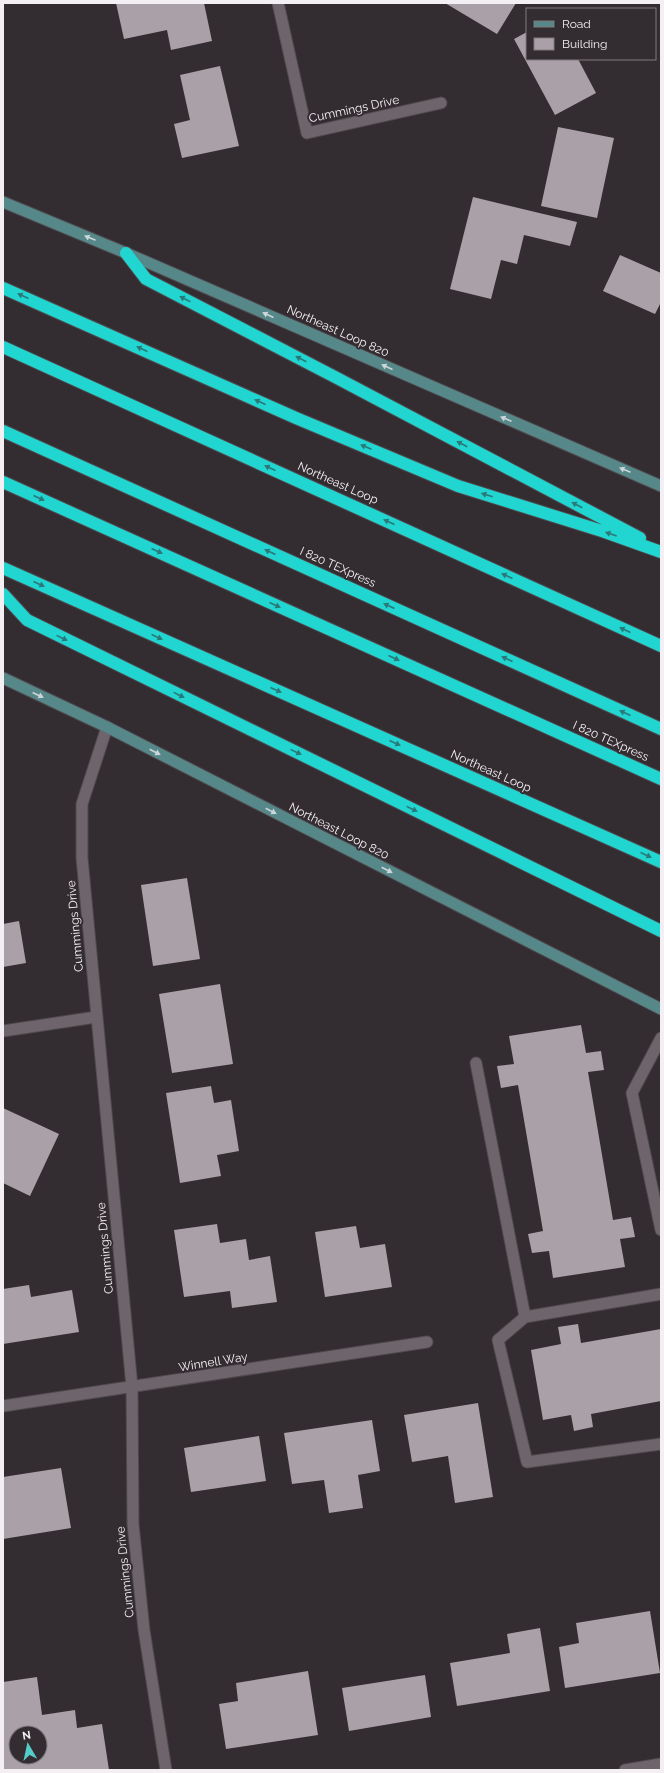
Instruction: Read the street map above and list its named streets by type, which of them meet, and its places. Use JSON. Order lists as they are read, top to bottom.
{
  "streets": {
    "highway": ["Northeast Loop", "I 820 TEXpress"],
    "main road": ["Northeast Loop 820"],
    "street": ["Cummings Drive", "Winnell Way"]
  },
  "crossings": [
    ["Cummings Drive", "Northeast Loop 820"],
    ["Cummings Drive", "Winnell Way"]
  ],
  "legend": ["Road", "Building"],
  "north": "top"
}
